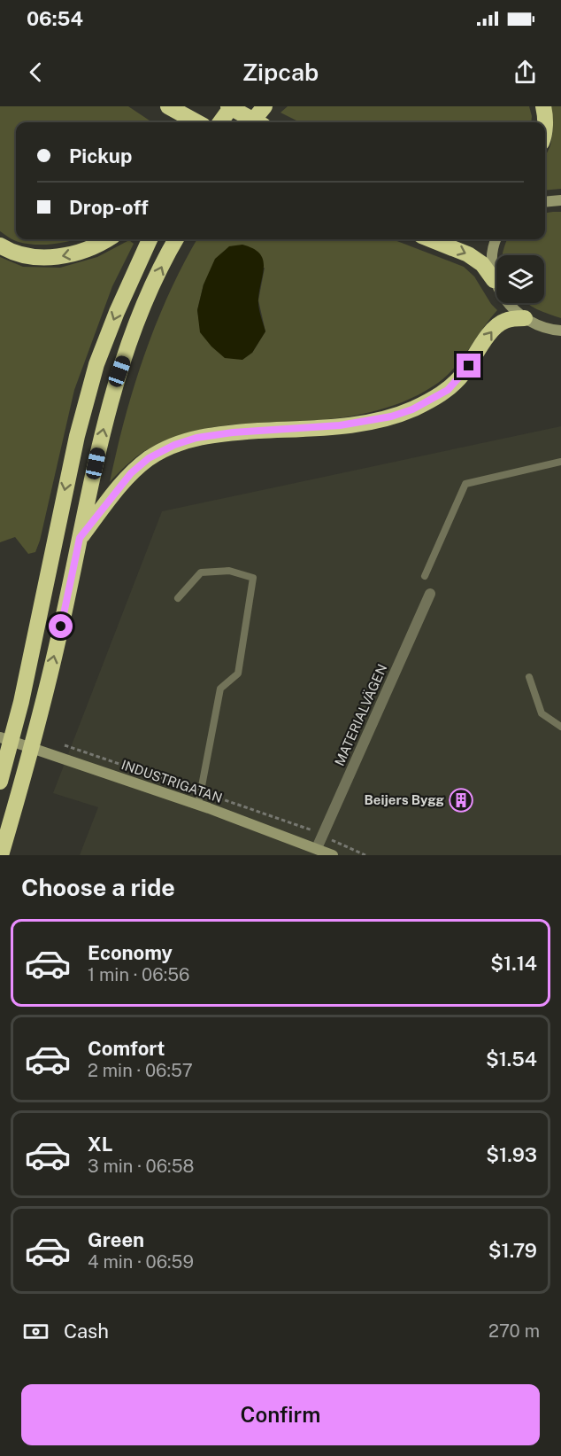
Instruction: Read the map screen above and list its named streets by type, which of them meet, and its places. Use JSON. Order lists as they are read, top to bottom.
{
  "streets": {
    "street": ["MATERIALVÄGEN", "INDUSTRIGATAN"]
  },
  "crossings": [
    ["MATERIALVÄGEN", "INDUSTRIGATAN"]
  ],
  "places": {
    "building": ["Beijers Bygg"]
  },
  "page": {
    "status": "06:54",
    "header": "Zipcab",
    "banner": ["Pickup", "Drop-off"],
    "heading": "Choose a ride",
    "list": [
      {
        "name": "Economy",
        "note": "1 min · 06:56",
        "value": "$1.14"
      },
      {
        "name": "Comfort",
        "note": "2 min · 06:57",
        "value": "$1.54"
      },
      {
        "name": "XL",
        "note": "3 min · 06:58",
        "value": "$1.93"
      },
      {
        "name": "Green",
        "note": "4 min · 06:59",
        "value": "$1.79"
      }
    ],
    "pay": ["Cash", "270 m"],
    "buttons": "Confirm"
  }
}
